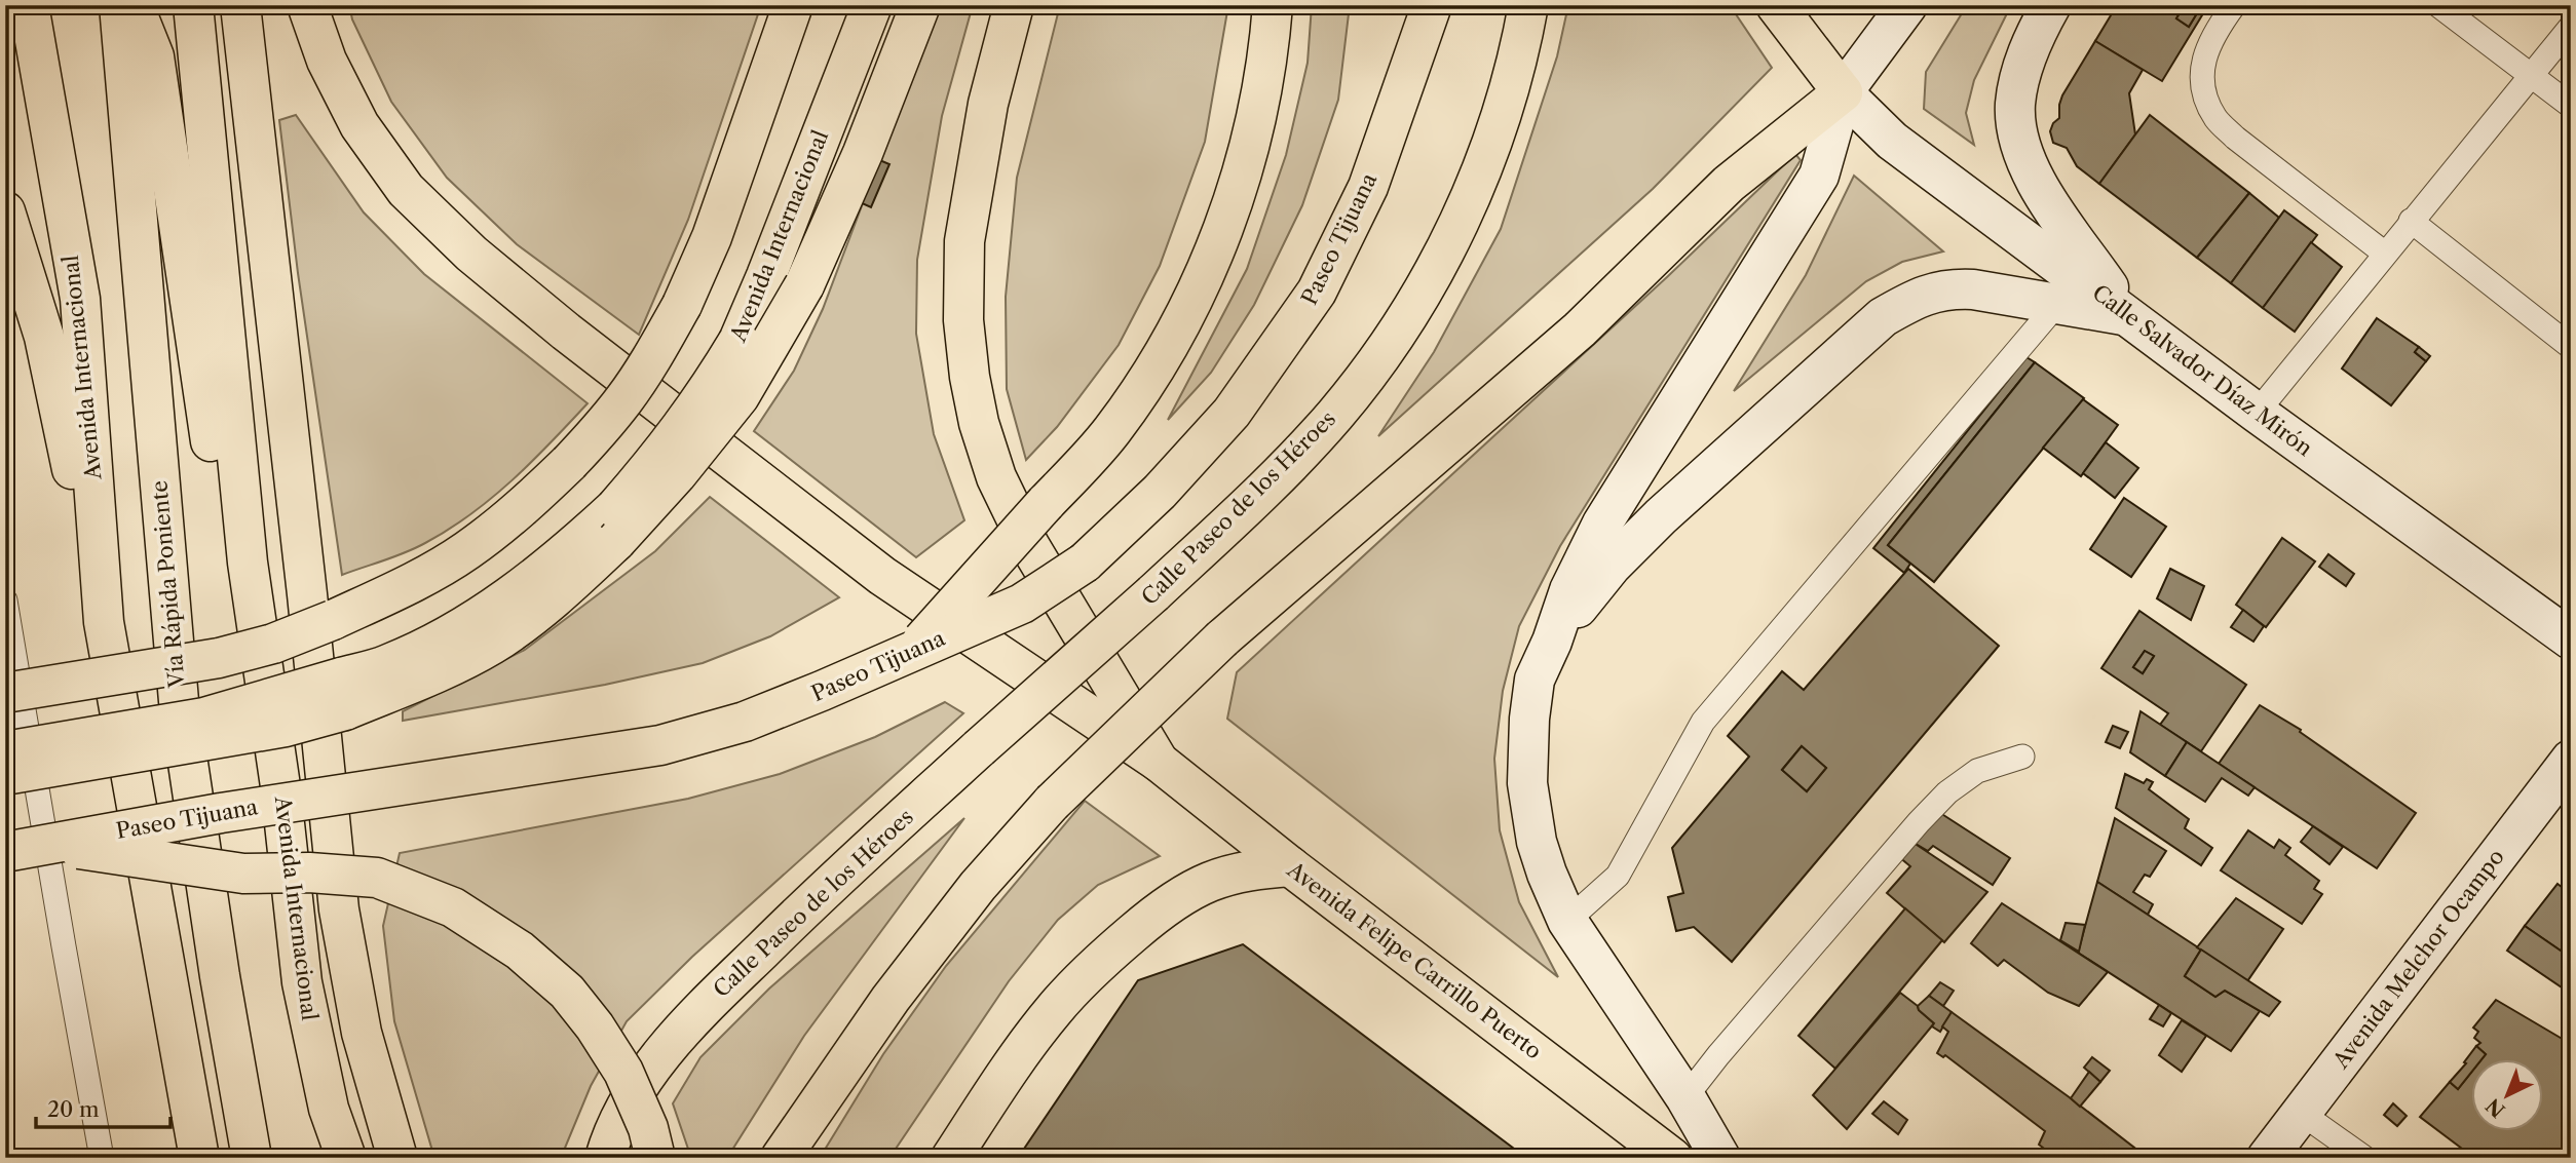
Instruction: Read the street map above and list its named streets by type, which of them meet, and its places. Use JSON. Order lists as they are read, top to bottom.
{
  "streets": {
    "main road": [
      "Avenida Internacional",
      "Paseo Tijuana",
      "Calle Salvador Díaz Mirón",
      "Calle Paseo de los Héroes",
      "Vía Rápida Poniente",
      "Avenida Melchor Ocampo",
      "Avenida Felipe Carrillo Puerto"
    ]
  },
  "scale_bar": "20 m",
  "north": "bottom left"
}
